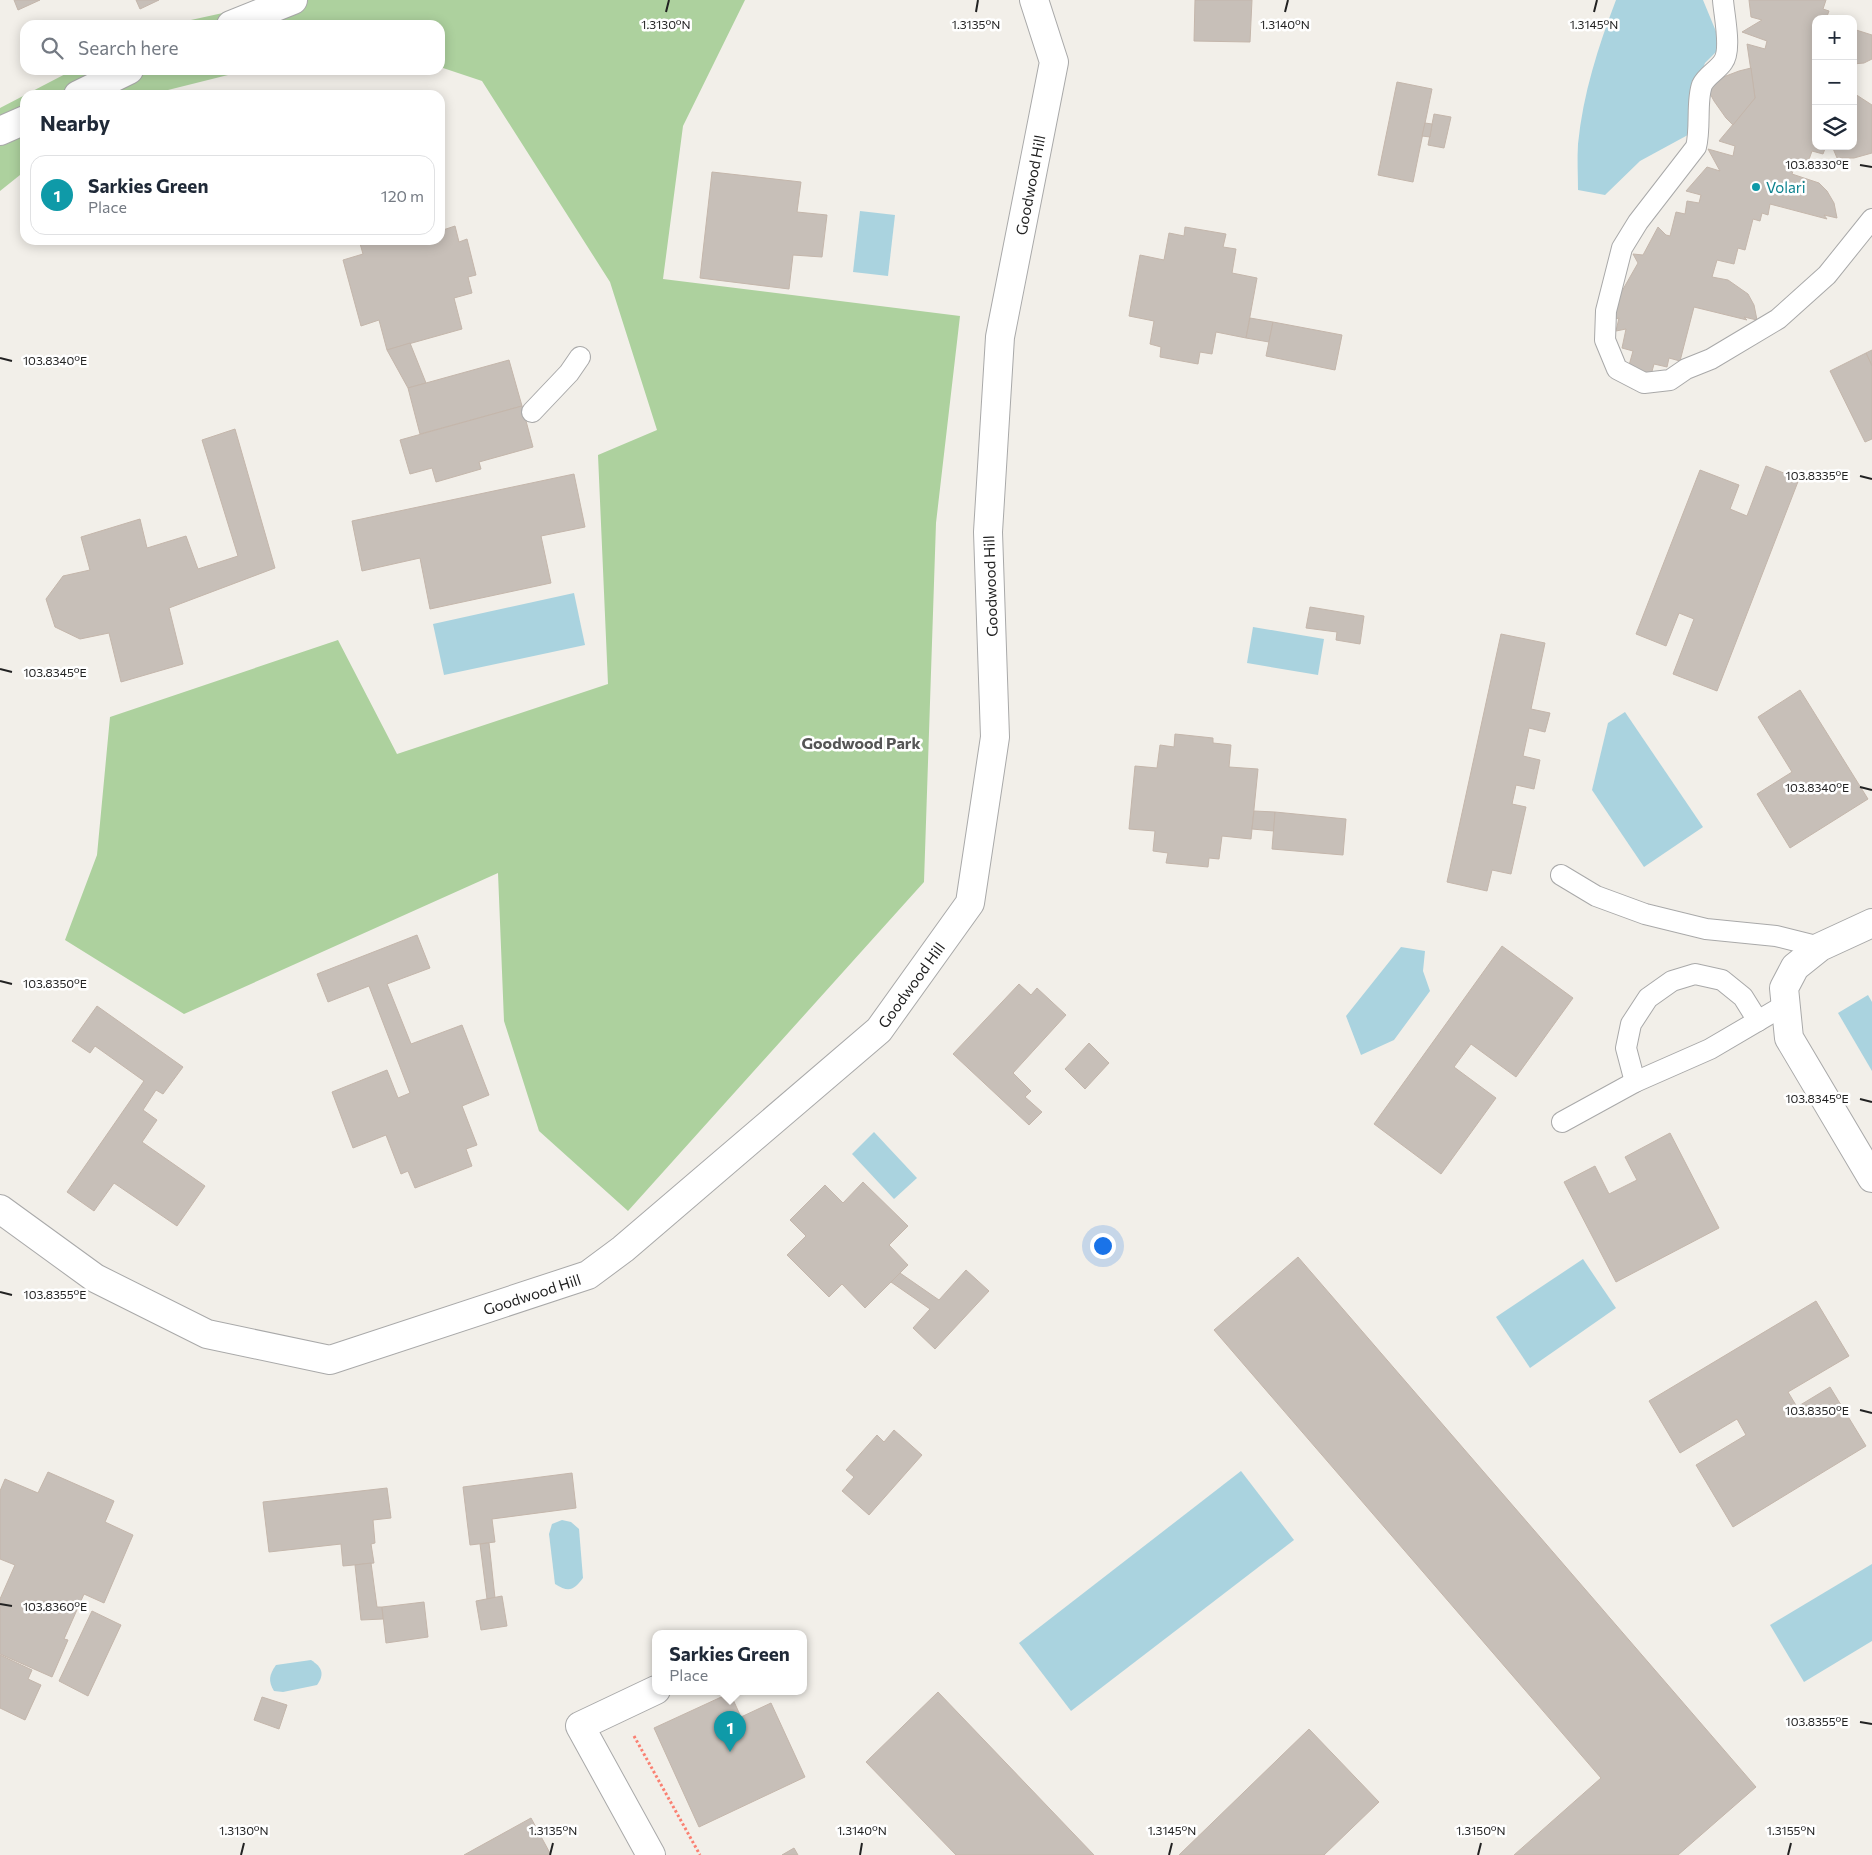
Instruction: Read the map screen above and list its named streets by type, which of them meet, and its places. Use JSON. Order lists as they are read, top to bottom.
{
  "streets": {
    "street": ["Goodwood Hill"]
  },
  "districts": ["Goodwood Park"],
  "places": ["Volari"],
  "page": {
    "map_buttons": ["+", "−"],
    "search": "Search here",
    "heading": "Nearby",
    "list": [
      {
        "mark": "1",
        "name": "Sarkies Green",
        "note": "Place",
        "value": "120 m"
      }
    ],
    "popup": ["Sarkies Green", "Place"],
    "pins": "1"
  },
  "coordinates": [
    "1.3130°N",
    "1.3135°N",
    "1.3140°N",
    "1.3145°N",
    "103.8330°E",
    "103.8340°E",
    "103.8335°E",
    "103.8345°E",
    "103.8350°E",
    "103.8355°E",
    "103.8360°E",
    "1.3150°N",
    "1.3155°N"
  ]
}
